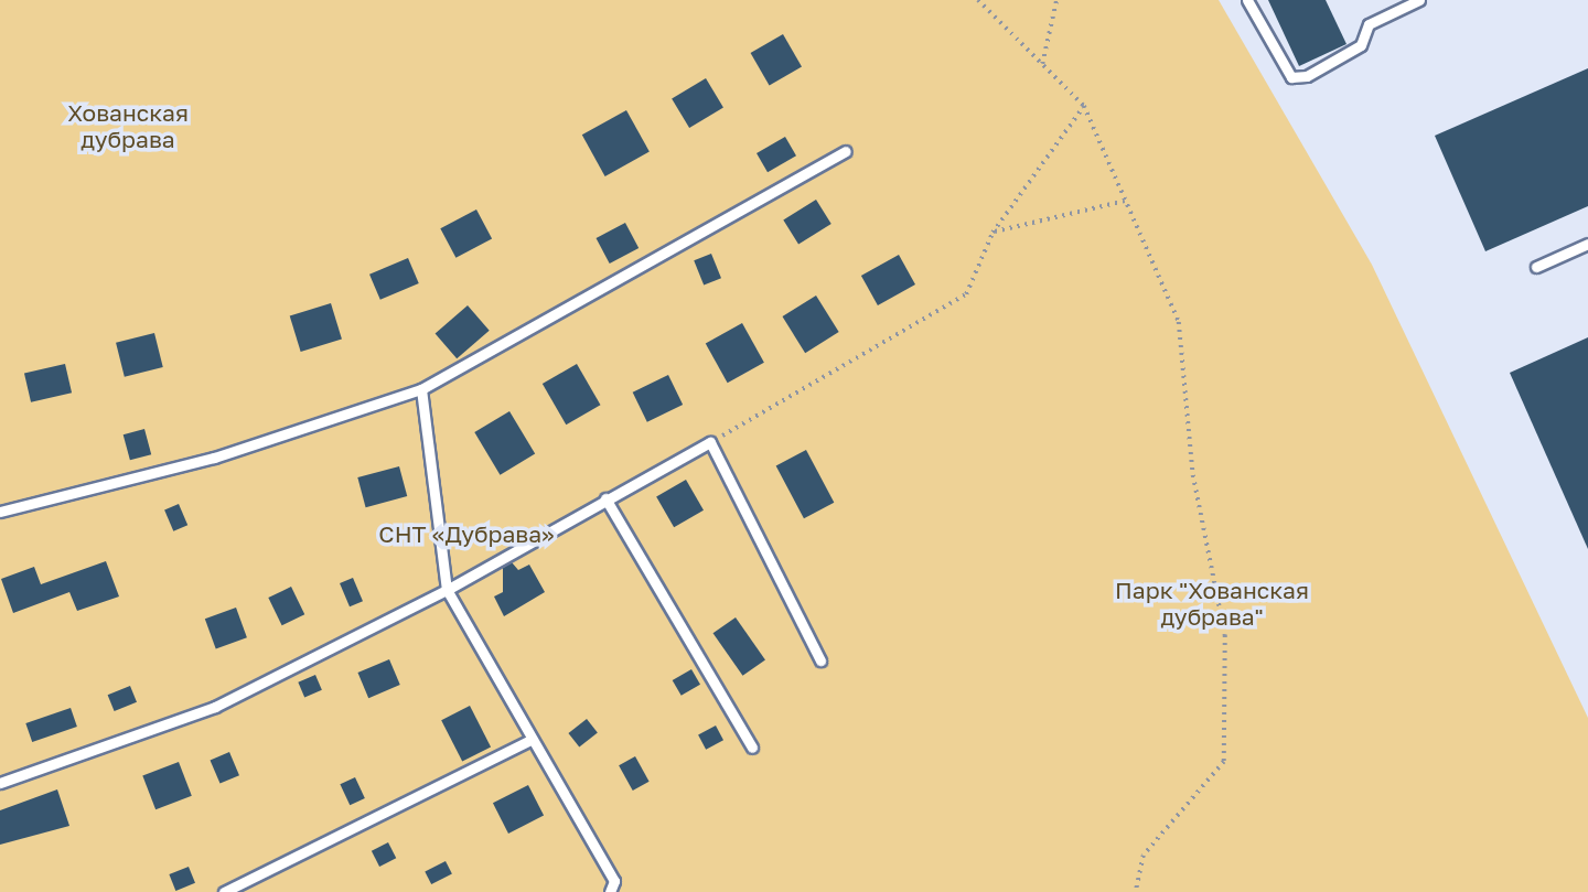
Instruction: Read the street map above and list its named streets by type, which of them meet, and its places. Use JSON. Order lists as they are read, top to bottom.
{
  "parks": ["Хованская дубрава", "СНТ «Дубрава»", "Парк \"Хованская дубрава\""]
}
